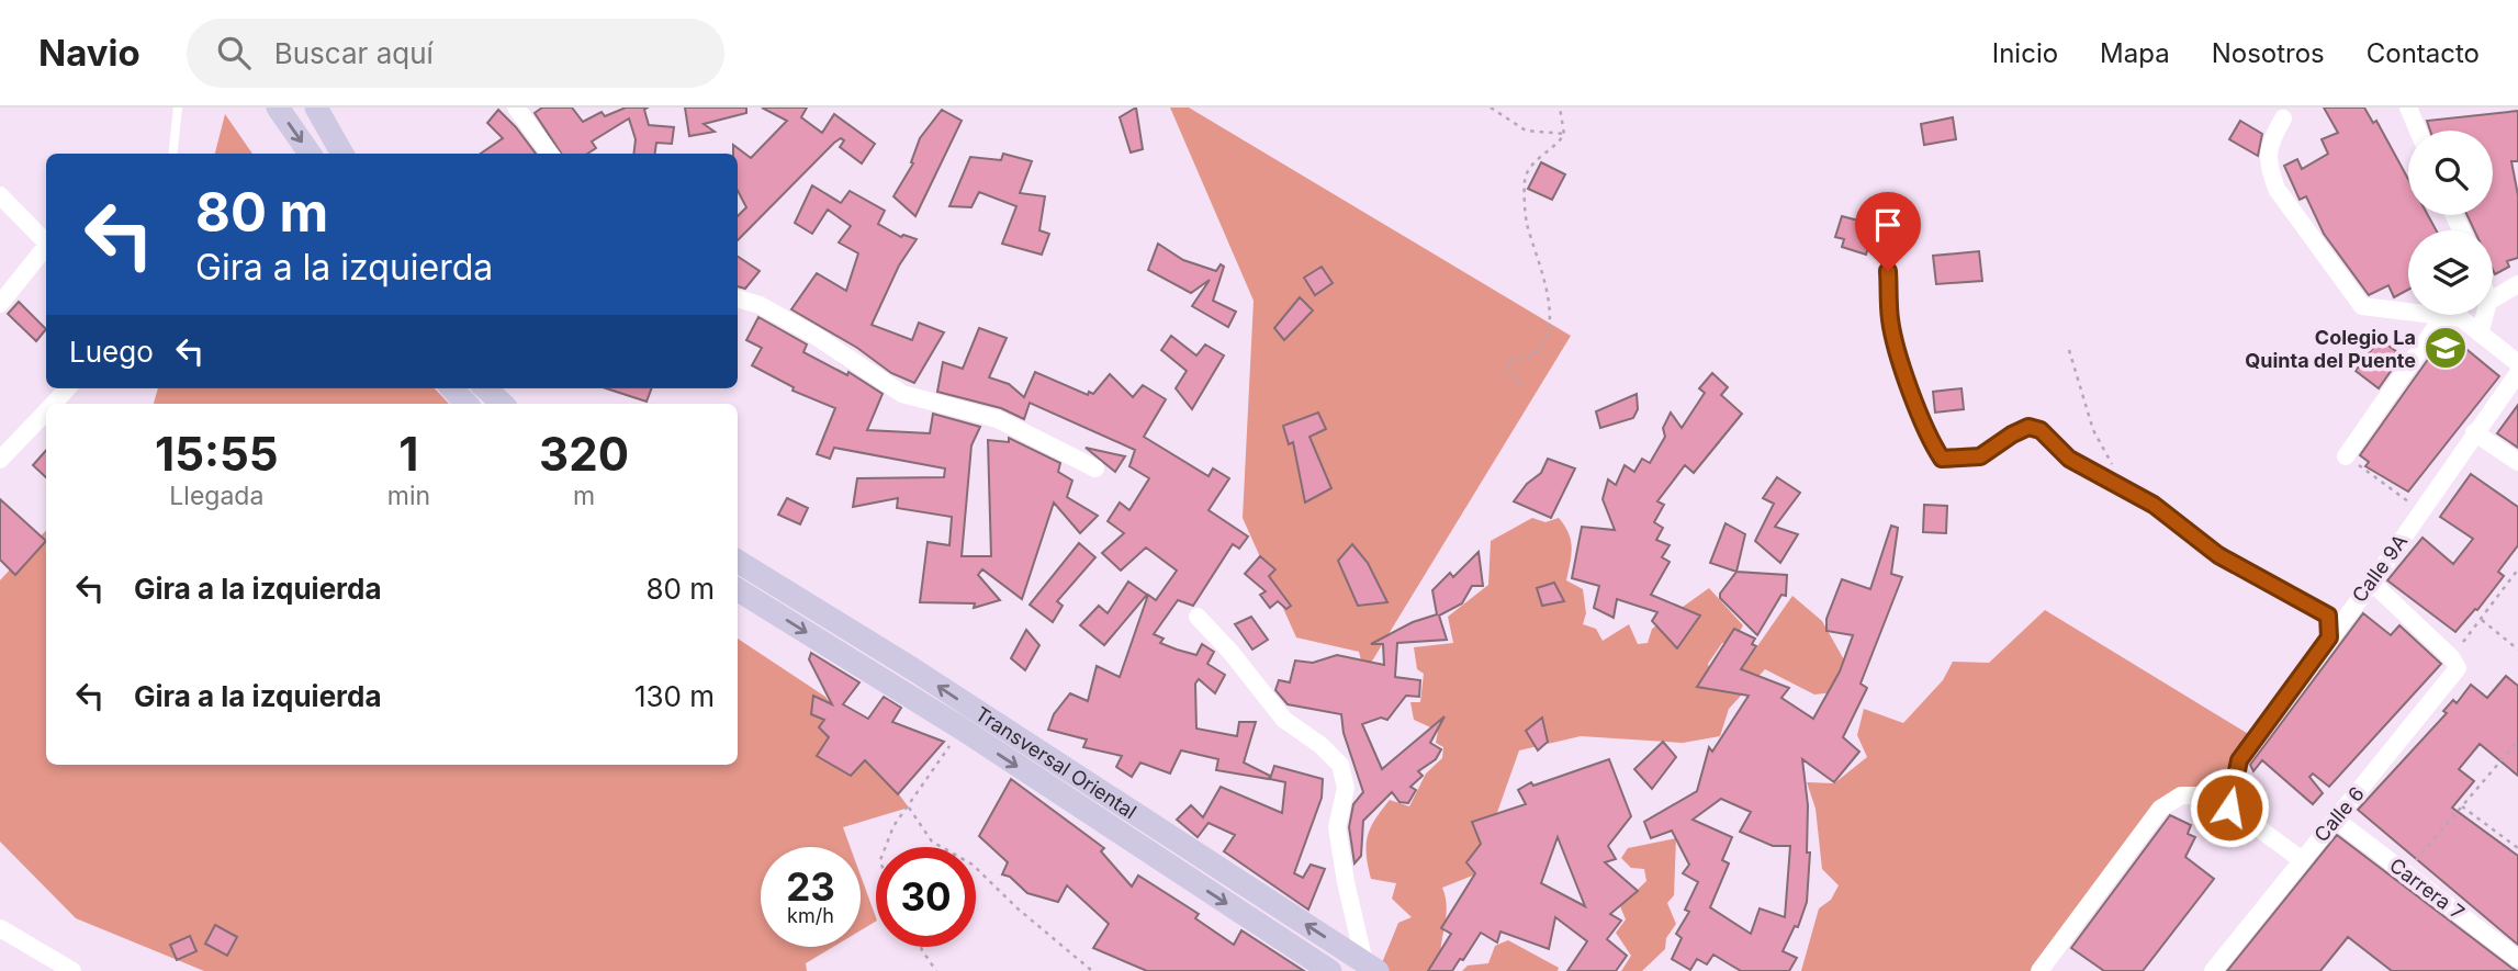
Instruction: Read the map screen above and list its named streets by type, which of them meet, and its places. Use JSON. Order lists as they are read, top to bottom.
{
  "streets": {
    "main road": ["Transversal Oriental"],
    "street": ["Calle 9A", "Calle 6", "Carrera 7"]
  },
  "crossings": [
    ["Calle 6", "Carrera 7"]
  ],
  "places": {
    "school or university": ["Colegio La Quinta del Puente"]
  },
  "page": {
    "header": "Navio",
    "search": "Buscar aquí",
    "nav": [
      "Inicio",
      "Mapa",
      "Nosotros",
      "Contacto"
    ],
    "turn": ["80 m", "Gira a la izquierda"],
    "then": "Luego",
    "eta": [
      "15:55",
      "Llegada",
      "1",
      "min",
      "320",
      "m"
    ],
    "list": [
      {
        "name": "Gira a la izquierda",
        "value": "80 m"
      },
      {
        "name": "Gira a la izquierda",
        "value": "130 m"
      }
    ],
    "speed": "23 km/h",
    "limit": "30"
  }
}
